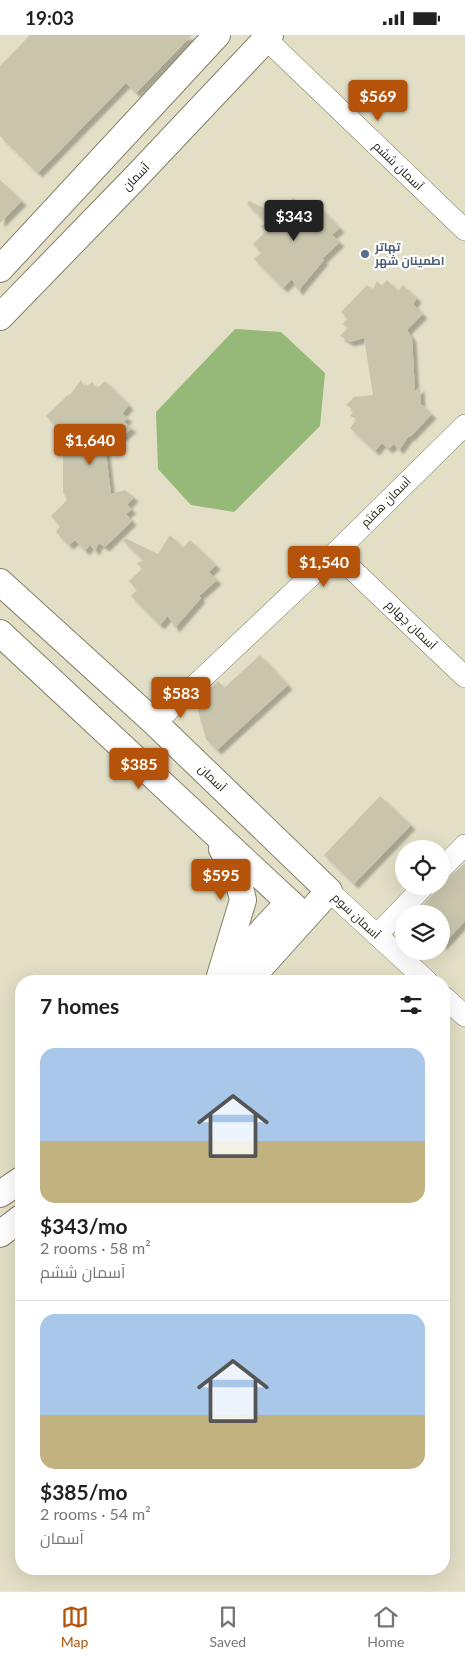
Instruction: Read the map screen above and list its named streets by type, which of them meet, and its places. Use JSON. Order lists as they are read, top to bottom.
{
  "streets": {
    "street": [
      "آسمان ششم",
      "آسمان",
      "آسمان هفتم",
      "آسمان چهارم",
      "آسمان سوم"
    ]
  },
  "crossings": [
    ["آسمان ششم", "آسمان"],
    ["آسمان", "آسمان هفتم"],
    ["آسمان", "آسمان سوم"],
    ["آسمان هفتم", "آسمان چهارم"]
  ],
  "places": ["تهاتر اطمینان شهر"],
  "page": {
    "status": "19:03",
    "price": [
      "$569",
      "$343",
      "$1,640",
      "$1,540",
      "$583",
      "$385",
      "$595"
    ],
    "heading": "7 homes",
    "list": [
      {
        "name": "$343/mo",
        "note": "2 rooms · 58 m² · آسمان ششم"
      },
      {
        "name": "$385/mo",
        "note": "2 rooms · 54 m² · آسمان"
      }
    ],
    "tabs": ["Map", "Saved", "Home"]
  }
}
